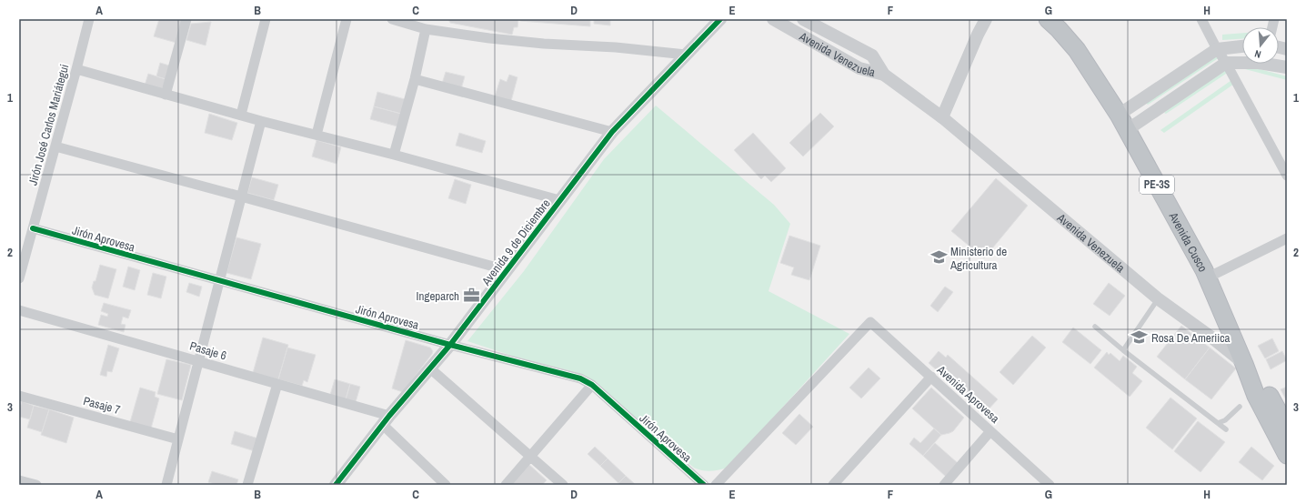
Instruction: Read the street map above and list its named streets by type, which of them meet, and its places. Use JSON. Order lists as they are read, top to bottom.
{
  "streets": {
    "highway": ["PE-3S", "Avenida Cusco"],
    "street": [
      "Avenida Venezuela",
      "Jirón José Carlos Mariátegui",
      "Jirón Aprovesa",
      "Avenida 9 de Diciembre",
      "Pasaje 6",
      "Avenida Aprovesa",
      "Pasaje 7"
    ]
  },
  "crossings": [
    ["Avenida Venezuela", "Avenida Cusco"],
    ["Jirón José Carlos Mariátegui", "Jirón Aprovesa"],
    ["Jirón Aprovesa", "Avenida 9 de Diciembre"],
    ["Avenida 9 de Diciembre", "Pasaje 6"]
  ],
  "places": {
    "school or university": ["Ministerio de Agricultura", "Rosa De Ameriica"],
    "office": ["Ingeparch"]
  },
  "north": "bottom",
  "grid": {
    "columns": [
      "A",
      "B",
      "C",
      "D",
      "E",
      "F",
      "G",
      "H"
    ],
    "rows": ["1", "2", "3"]
  }
}
